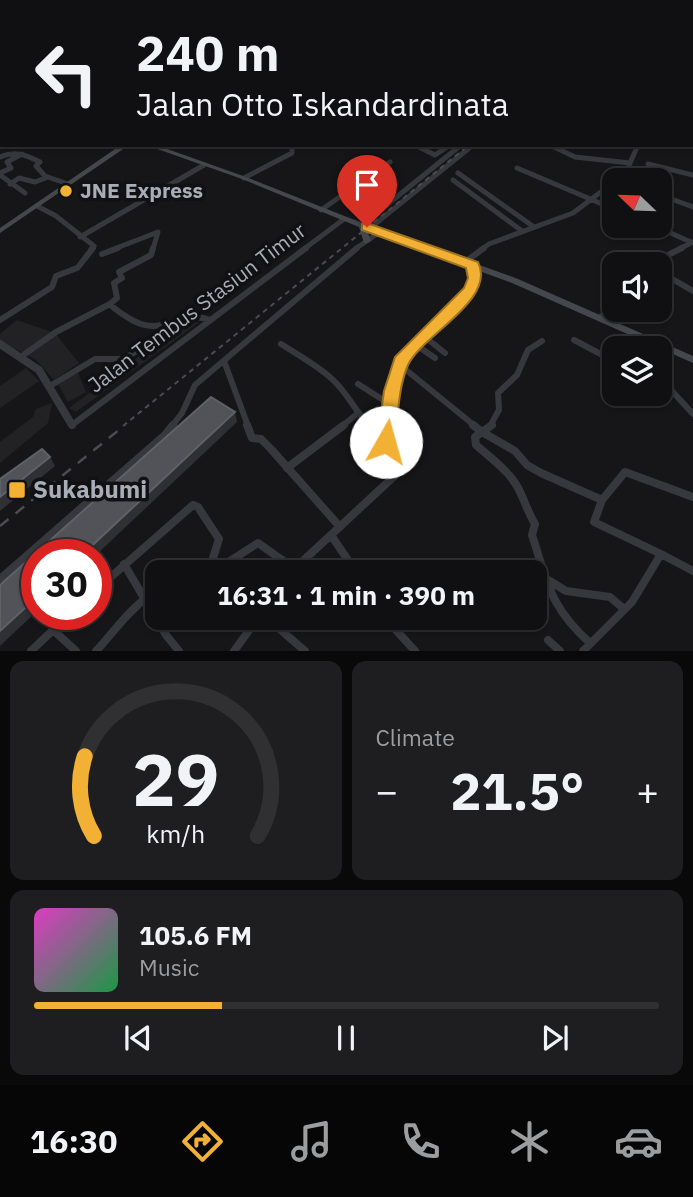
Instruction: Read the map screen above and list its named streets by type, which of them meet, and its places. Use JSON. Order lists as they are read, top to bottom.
{
  "streets": {
    "street": ["Jalan Tembus Stasiun Timur"]
  },
  "places": {
    "other": ["JNE Express"],
    "transit": ["Sukabumi"]
  },
  "north": "top left",
  "page": {
    "turn": ["240 m", "Jalan Otto Iskandardinata"],
    "limit": "30",
    "trip": "16:31 · 1 min · 390 m",
    "tile": "Climate",
    "heat": ["−", "21.5°", "+"],
    "song": ["105.6 FM", "Music"],
    "tabs": "16:30",
    "gauge": ["29", "km/h"]
  }
}
